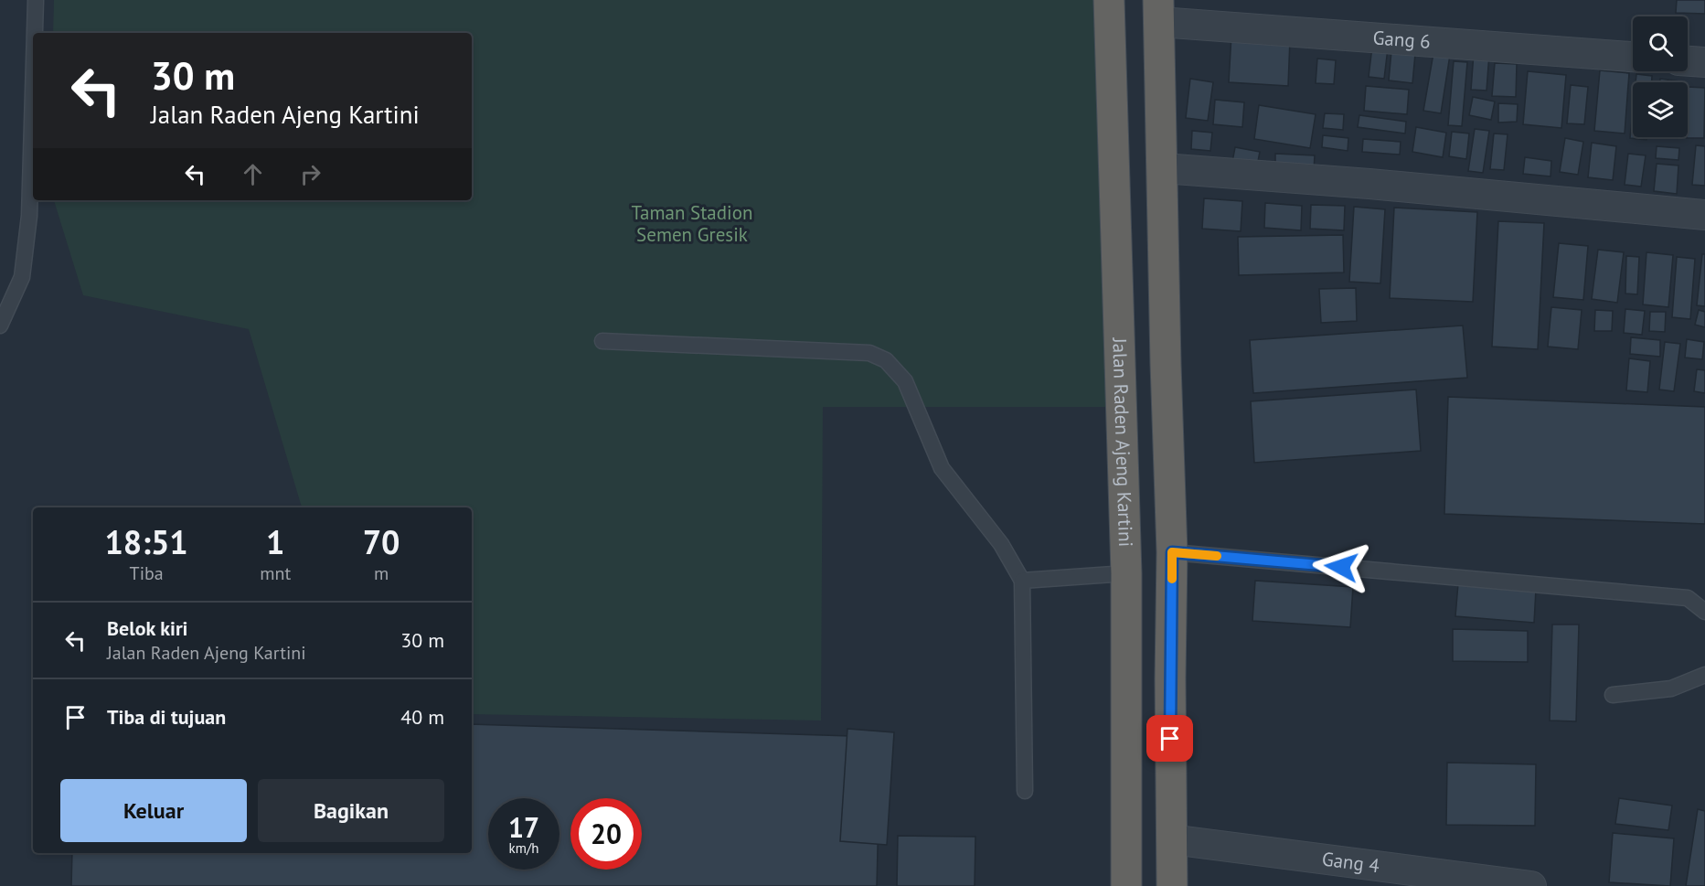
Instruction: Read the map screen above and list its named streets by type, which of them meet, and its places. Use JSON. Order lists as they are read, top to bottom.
{
  "streets": {
    "highway": ["Jalan Raden Ajeng Kartini"],
    "street": ["Gang 6", "Gang 4"]
  },
  "parks": ["Taman Stadion Semen Gresik"],
  "page": {
    "turn": ["30 m", "Jalan Raden Ajeng Kartini"],
    "eta": [
      "18:51",
      "Tiba",
      "1",
      "mnt",
      "70",
      "m"
    ],
    "list": [
      {
        "name": "Belok kiri",
        "note": "Jalan Raden Ajeng Kartini",
        "value": "30 m"
      },
      {
        "name": "Tiba di tujuan",
        "value": "40 m"
      }
    ],
    "buttons": ["Keluar", "Bagikan"],
    "speed": "17 km/h",
    "limit": "20"
  }
}
